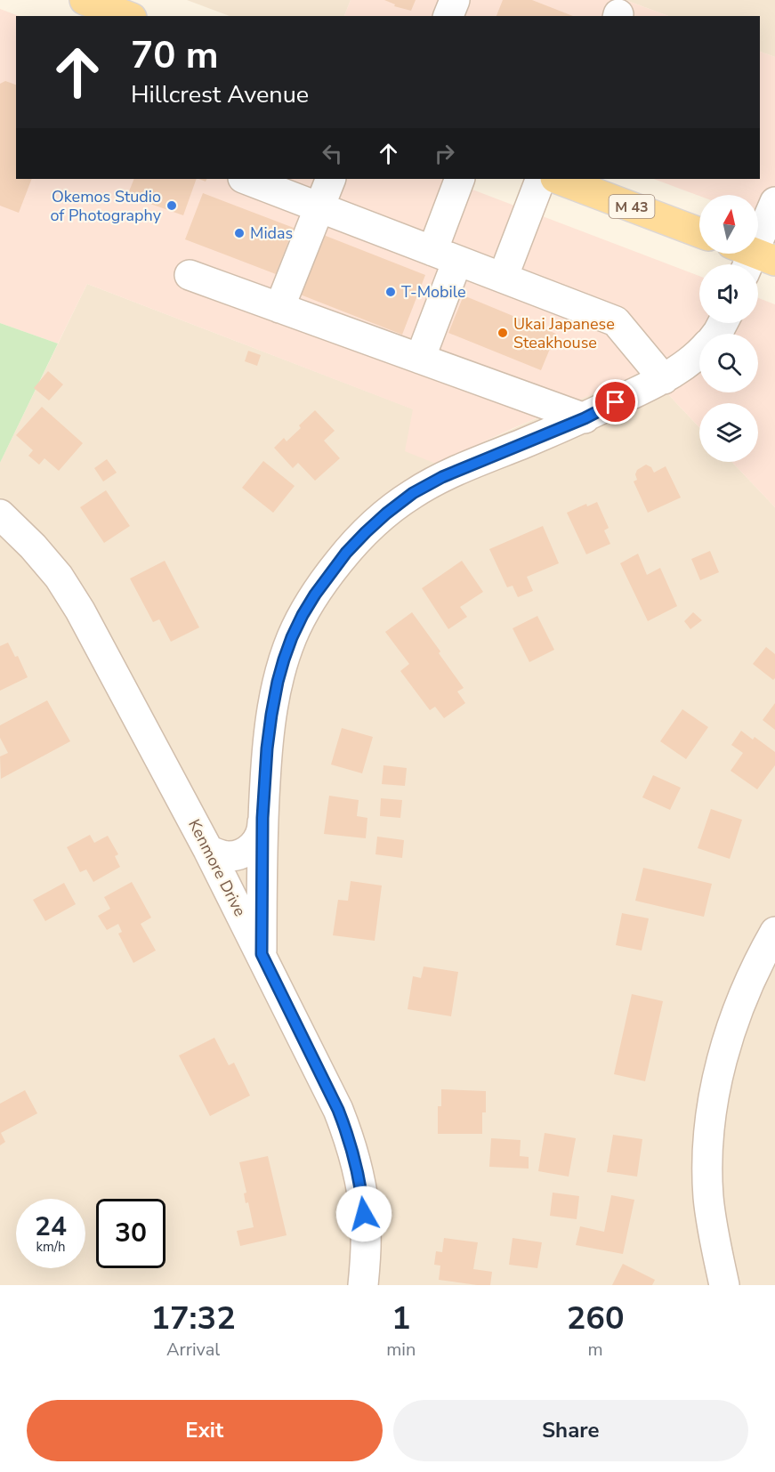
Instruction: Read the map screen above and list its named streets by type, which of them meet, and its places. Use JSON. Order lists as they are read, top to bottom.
{
  "streets": {
    "main road": ["M 43"],
    "street": ["Kenmore Drive"]
  },
  "places": [
    "Okemos Studio of Photography",
    "Midas",
    "T-Mobile",
    "Ukai Japanese Steakhouse"
  ],
  "north": "top",
  "page": {
    "turn": ["70 m", "Hillcrest Avenue"],
    "speed": "24 km/h",
    "limit": "30",
    "eta": [
      "17:32",
      "Arrival",
      "1",
      "min",
      "260",
      "m"
    ],
    "buttons": ["Exit", "Share"]
  }
}
